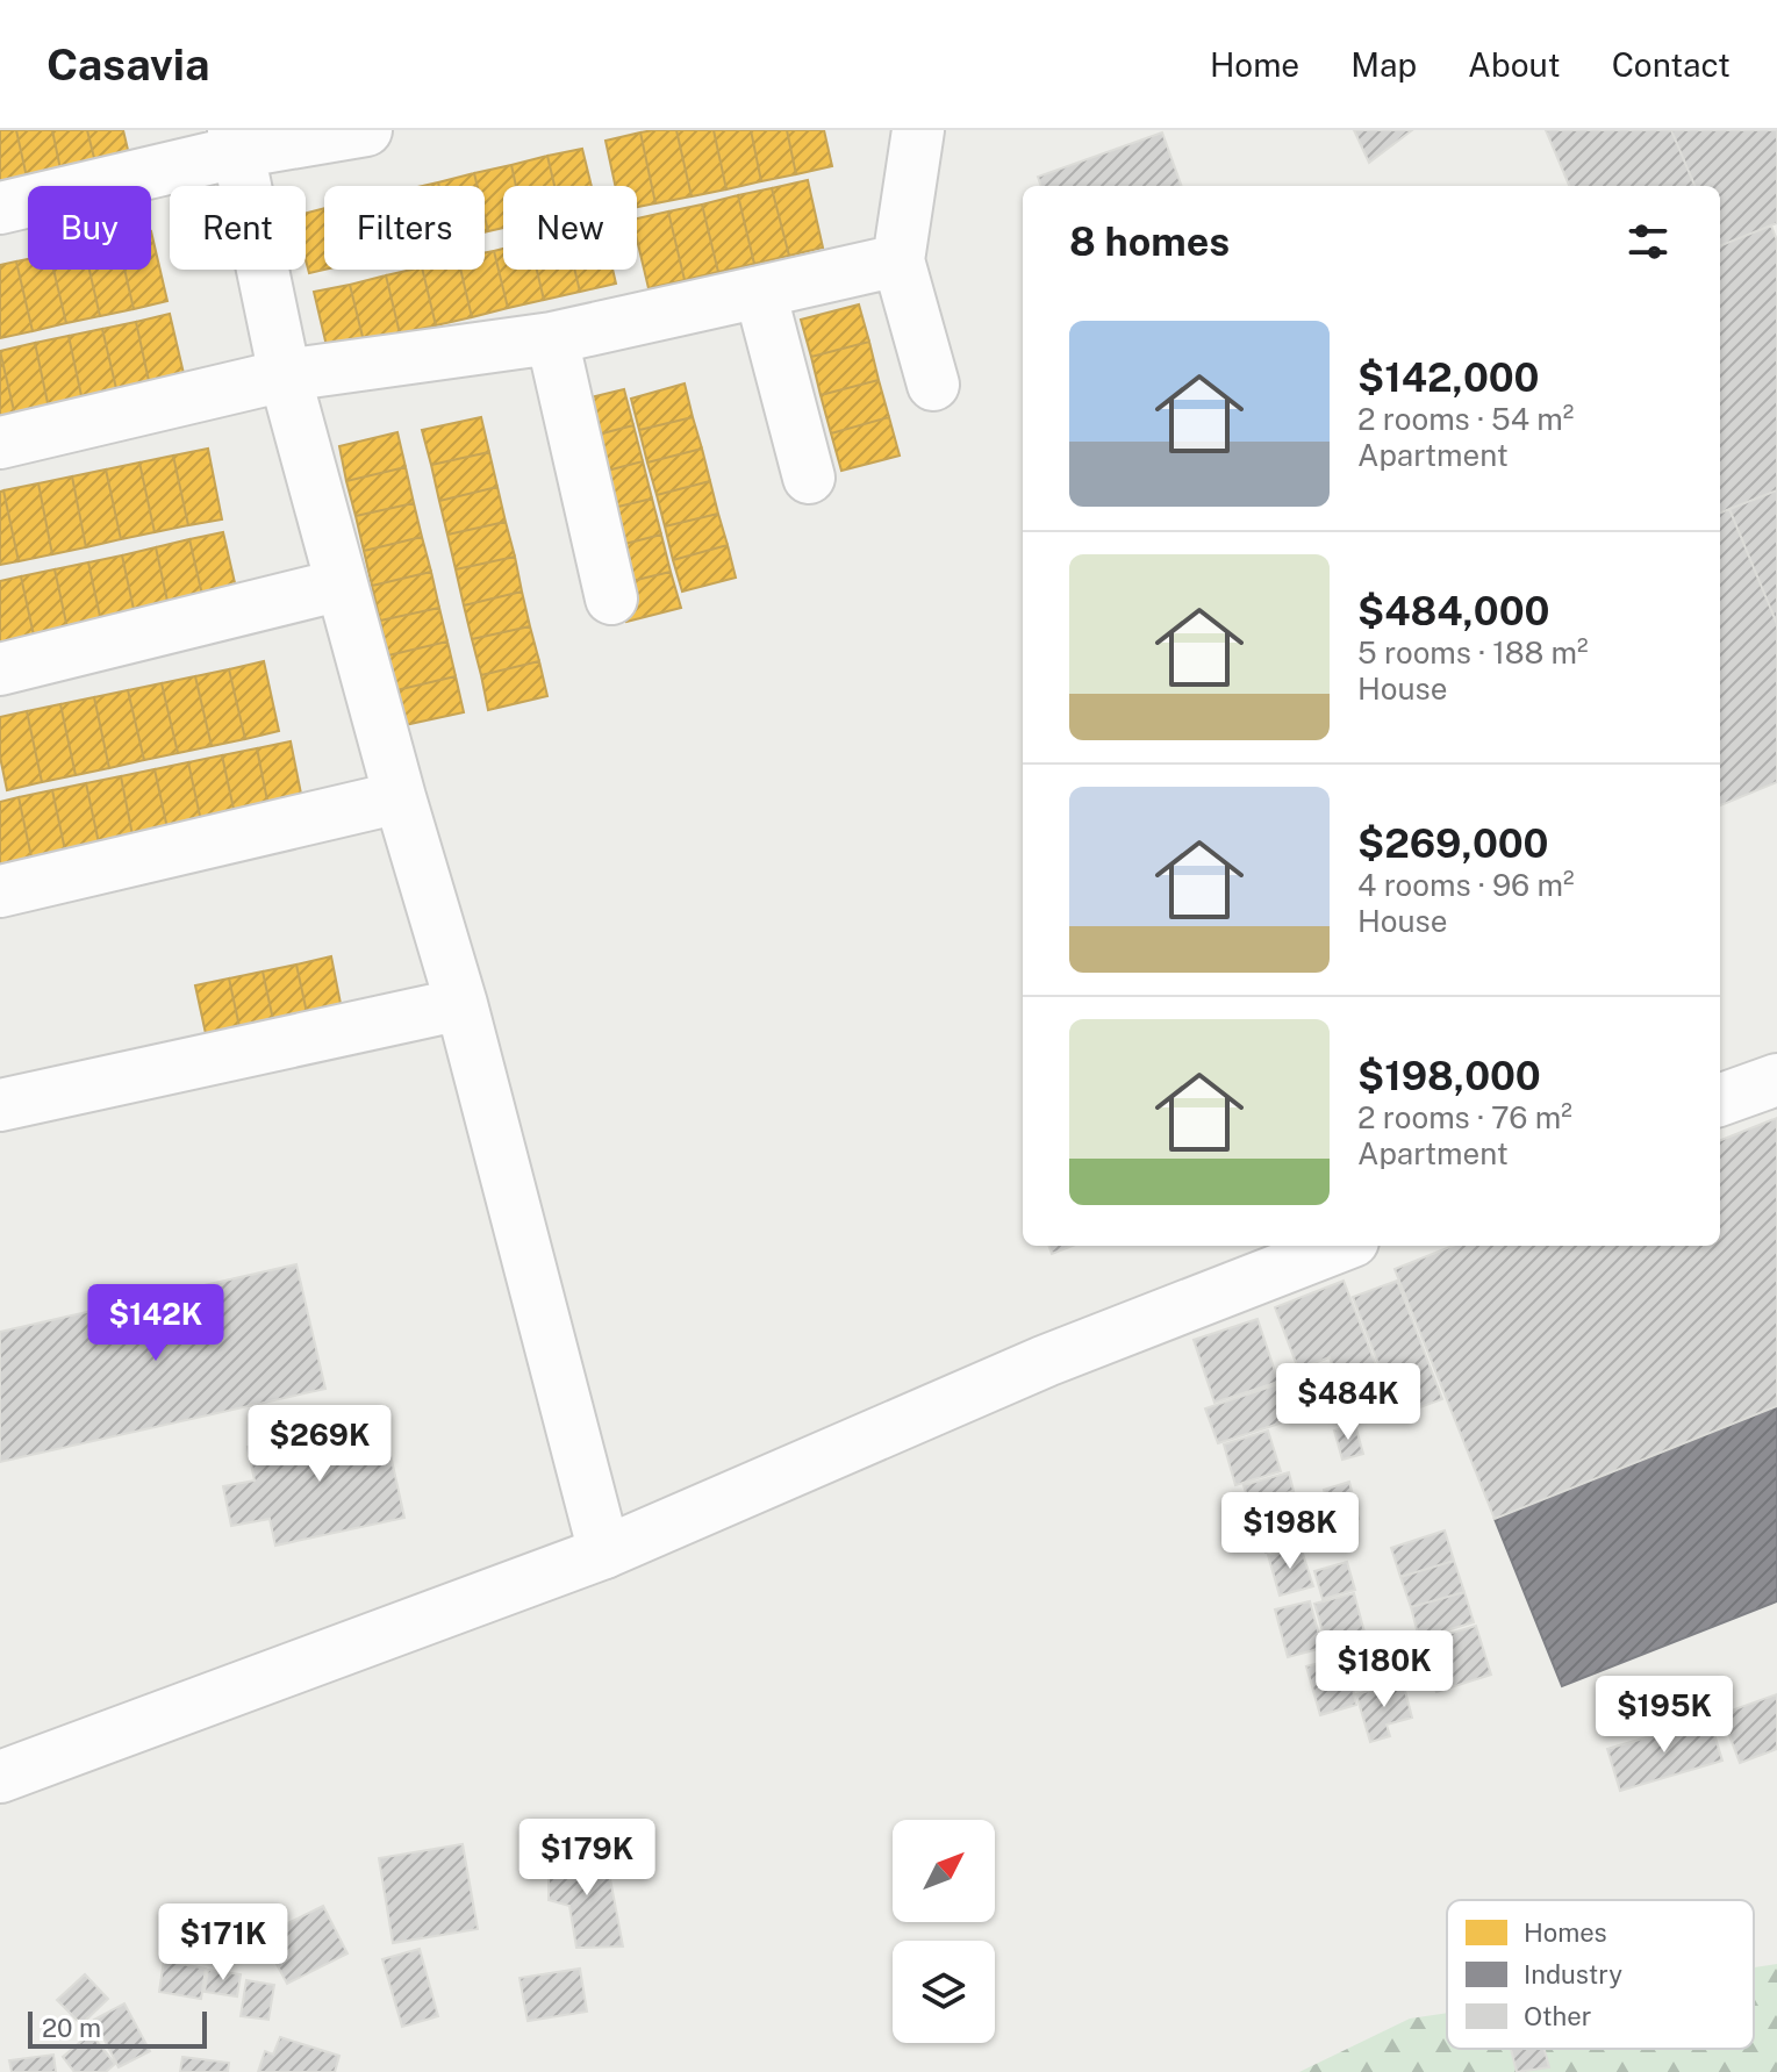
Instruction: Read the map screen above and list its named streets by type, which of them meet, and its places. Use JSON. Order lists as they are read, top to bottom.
{
  "legend": ["Homes", "Industry", "Other"],
  "scale_bar": "20 m",
  "north": "top right",
  "page": {
    "header": "Casavia",
    "nav": [
      "Home",
      "Map",
      "About",
      "Contact"
    ],
    "chip": [
      "Buy",
      "Rent",
      "Filters",
      "New"
    ],
    "heading": "8 homes",
    "list": [
      {
        "name": "$142,000",
        "note": "2 rooms · 54 m² · Apartment"
      },
      {
        "name": "$484,000",
        "note": "5 rooms · 188 m² · House"
      },
      {
        "name": "$269,000",
        "note": "4 rooms · 96 m² · House"
      },
      {
        "name": "$198,000",
        "note": "2 rooms · 76 m² · Apartment"
      }
    ],
    "price": [
      "$142K",
      "$484K",
      "$269K",
      "$198K",
      "$180K",
      "$195K",
      "$179K",
      "$171K"
    ],
    "scale": "20 m"
  }
}
